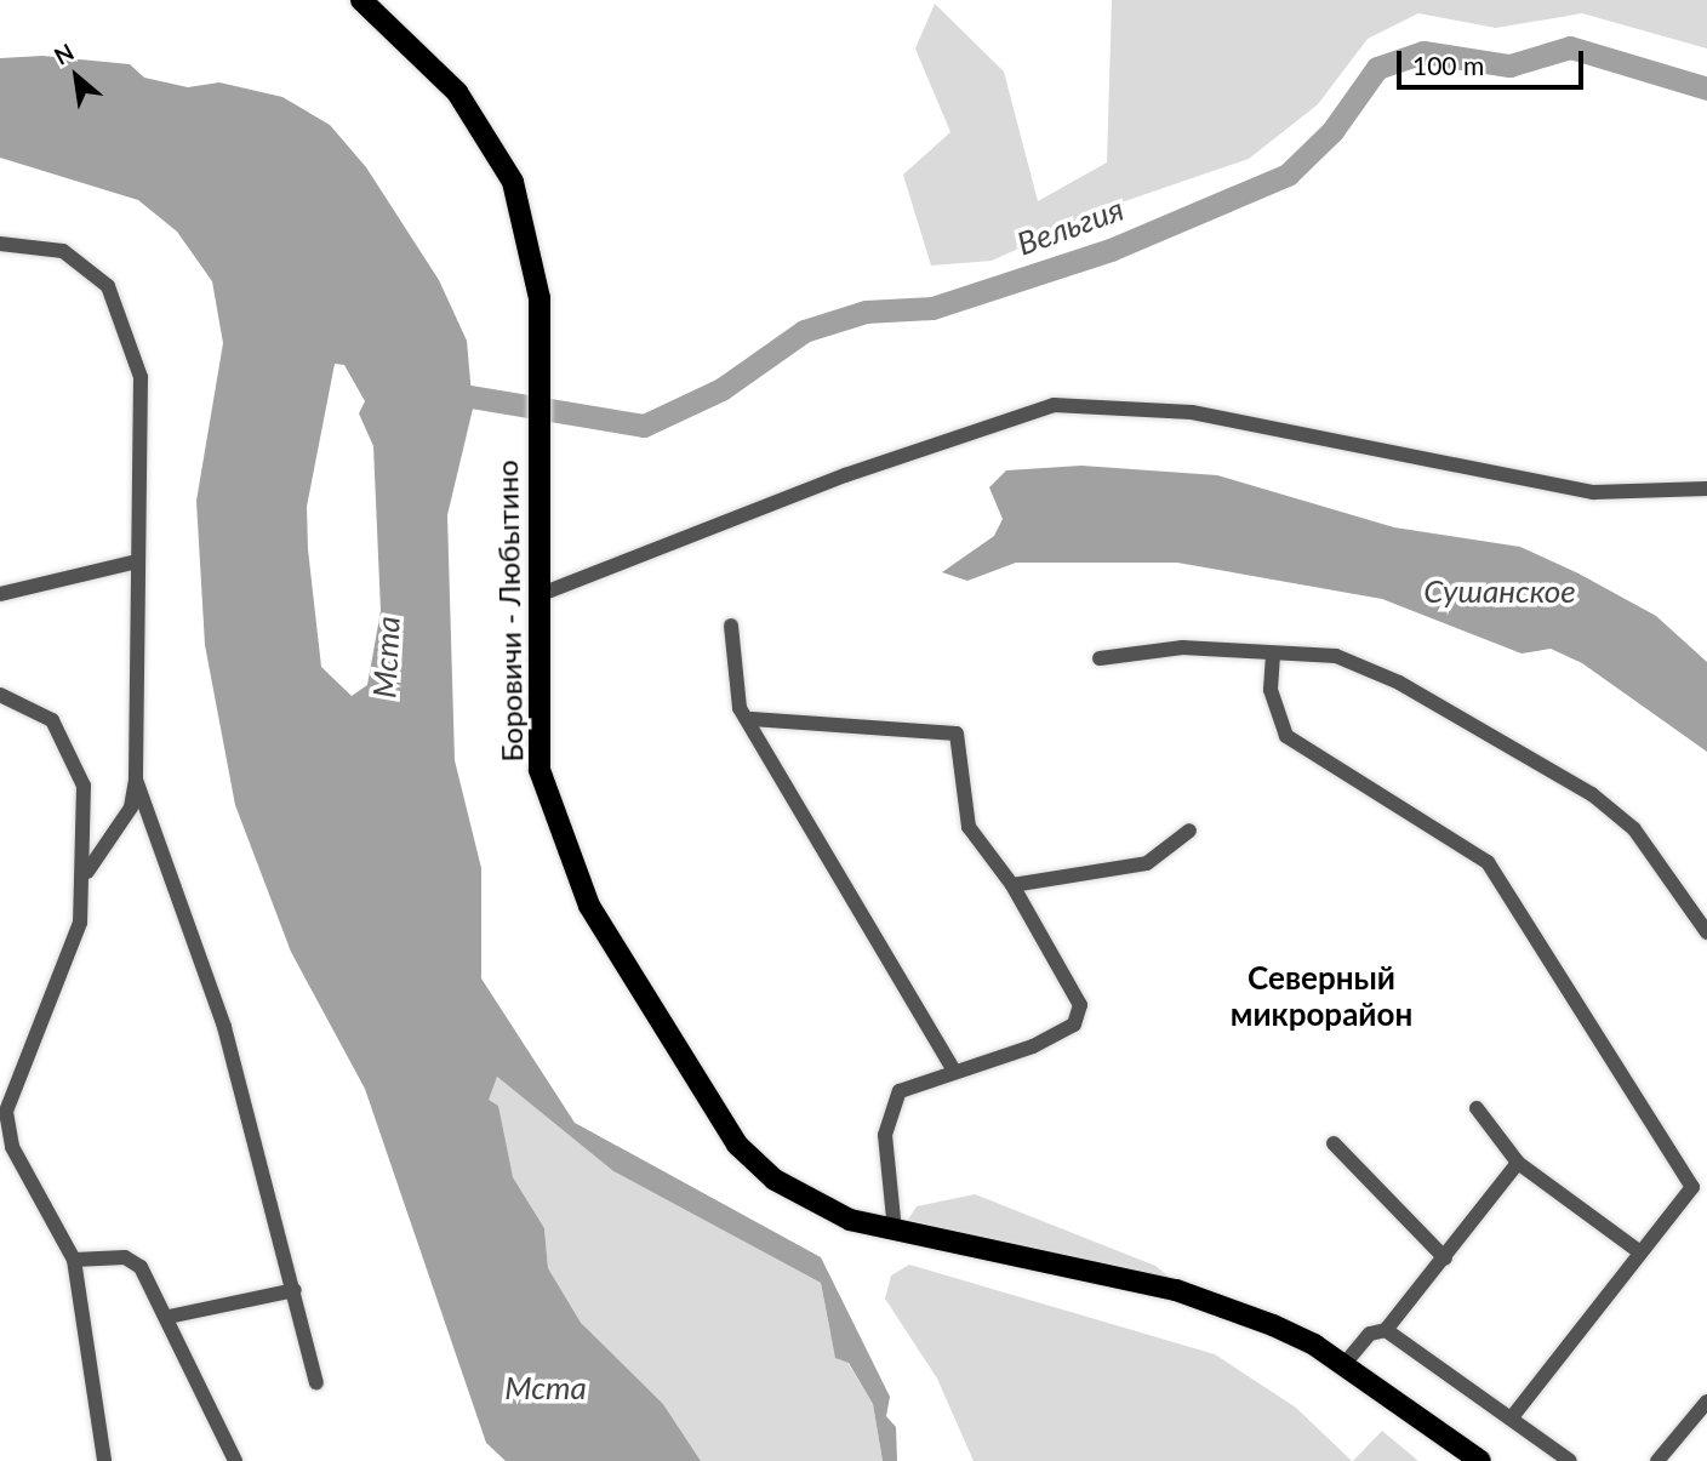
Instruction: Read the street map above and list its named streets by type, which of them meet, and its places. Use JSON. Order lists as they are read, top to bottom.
{
  "streets": {
    "main road": ["Боровичи - Любытино"]
  },
  "districts": ["Северный микрорайон"],
  "water": ["Вельгия", "Сушанское", "Мста"],
  "scale_bar": "100 m",
  "north": "top left"
}
